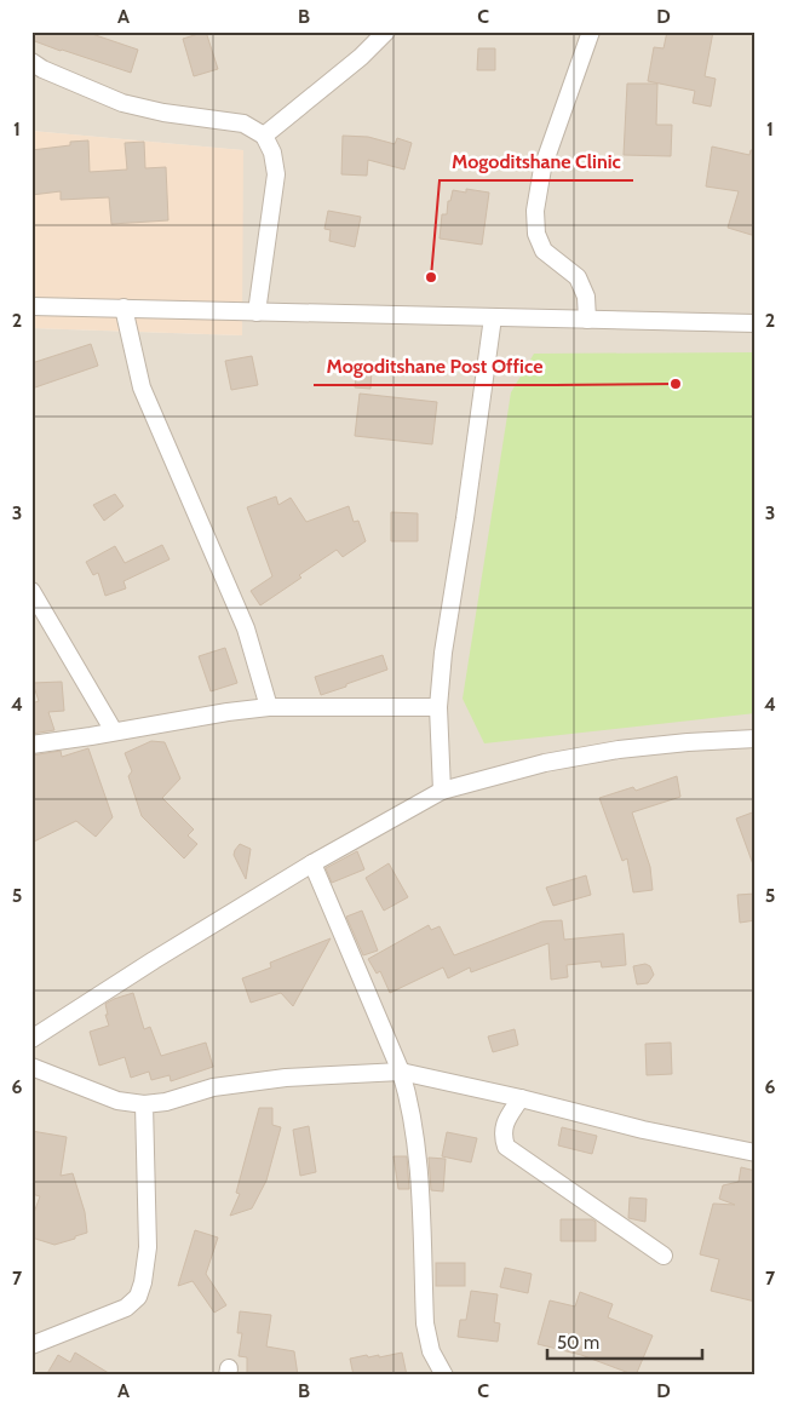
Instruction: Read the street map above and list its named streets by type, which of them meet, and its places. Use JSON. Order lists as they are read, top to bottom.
{
  "places": ["Mogoditshane Clinic", "Mogoditshane Post Office"],
  "scale_bar": "50 m",
  "grid": {
    "columns": [
      "A",
      "B",
      "C",
      "D"
    ],
    "rows": [
      "1",
      "2",
      "3",
      "4",
      "5",
      "6",
      "7"
    ]
  }
}
